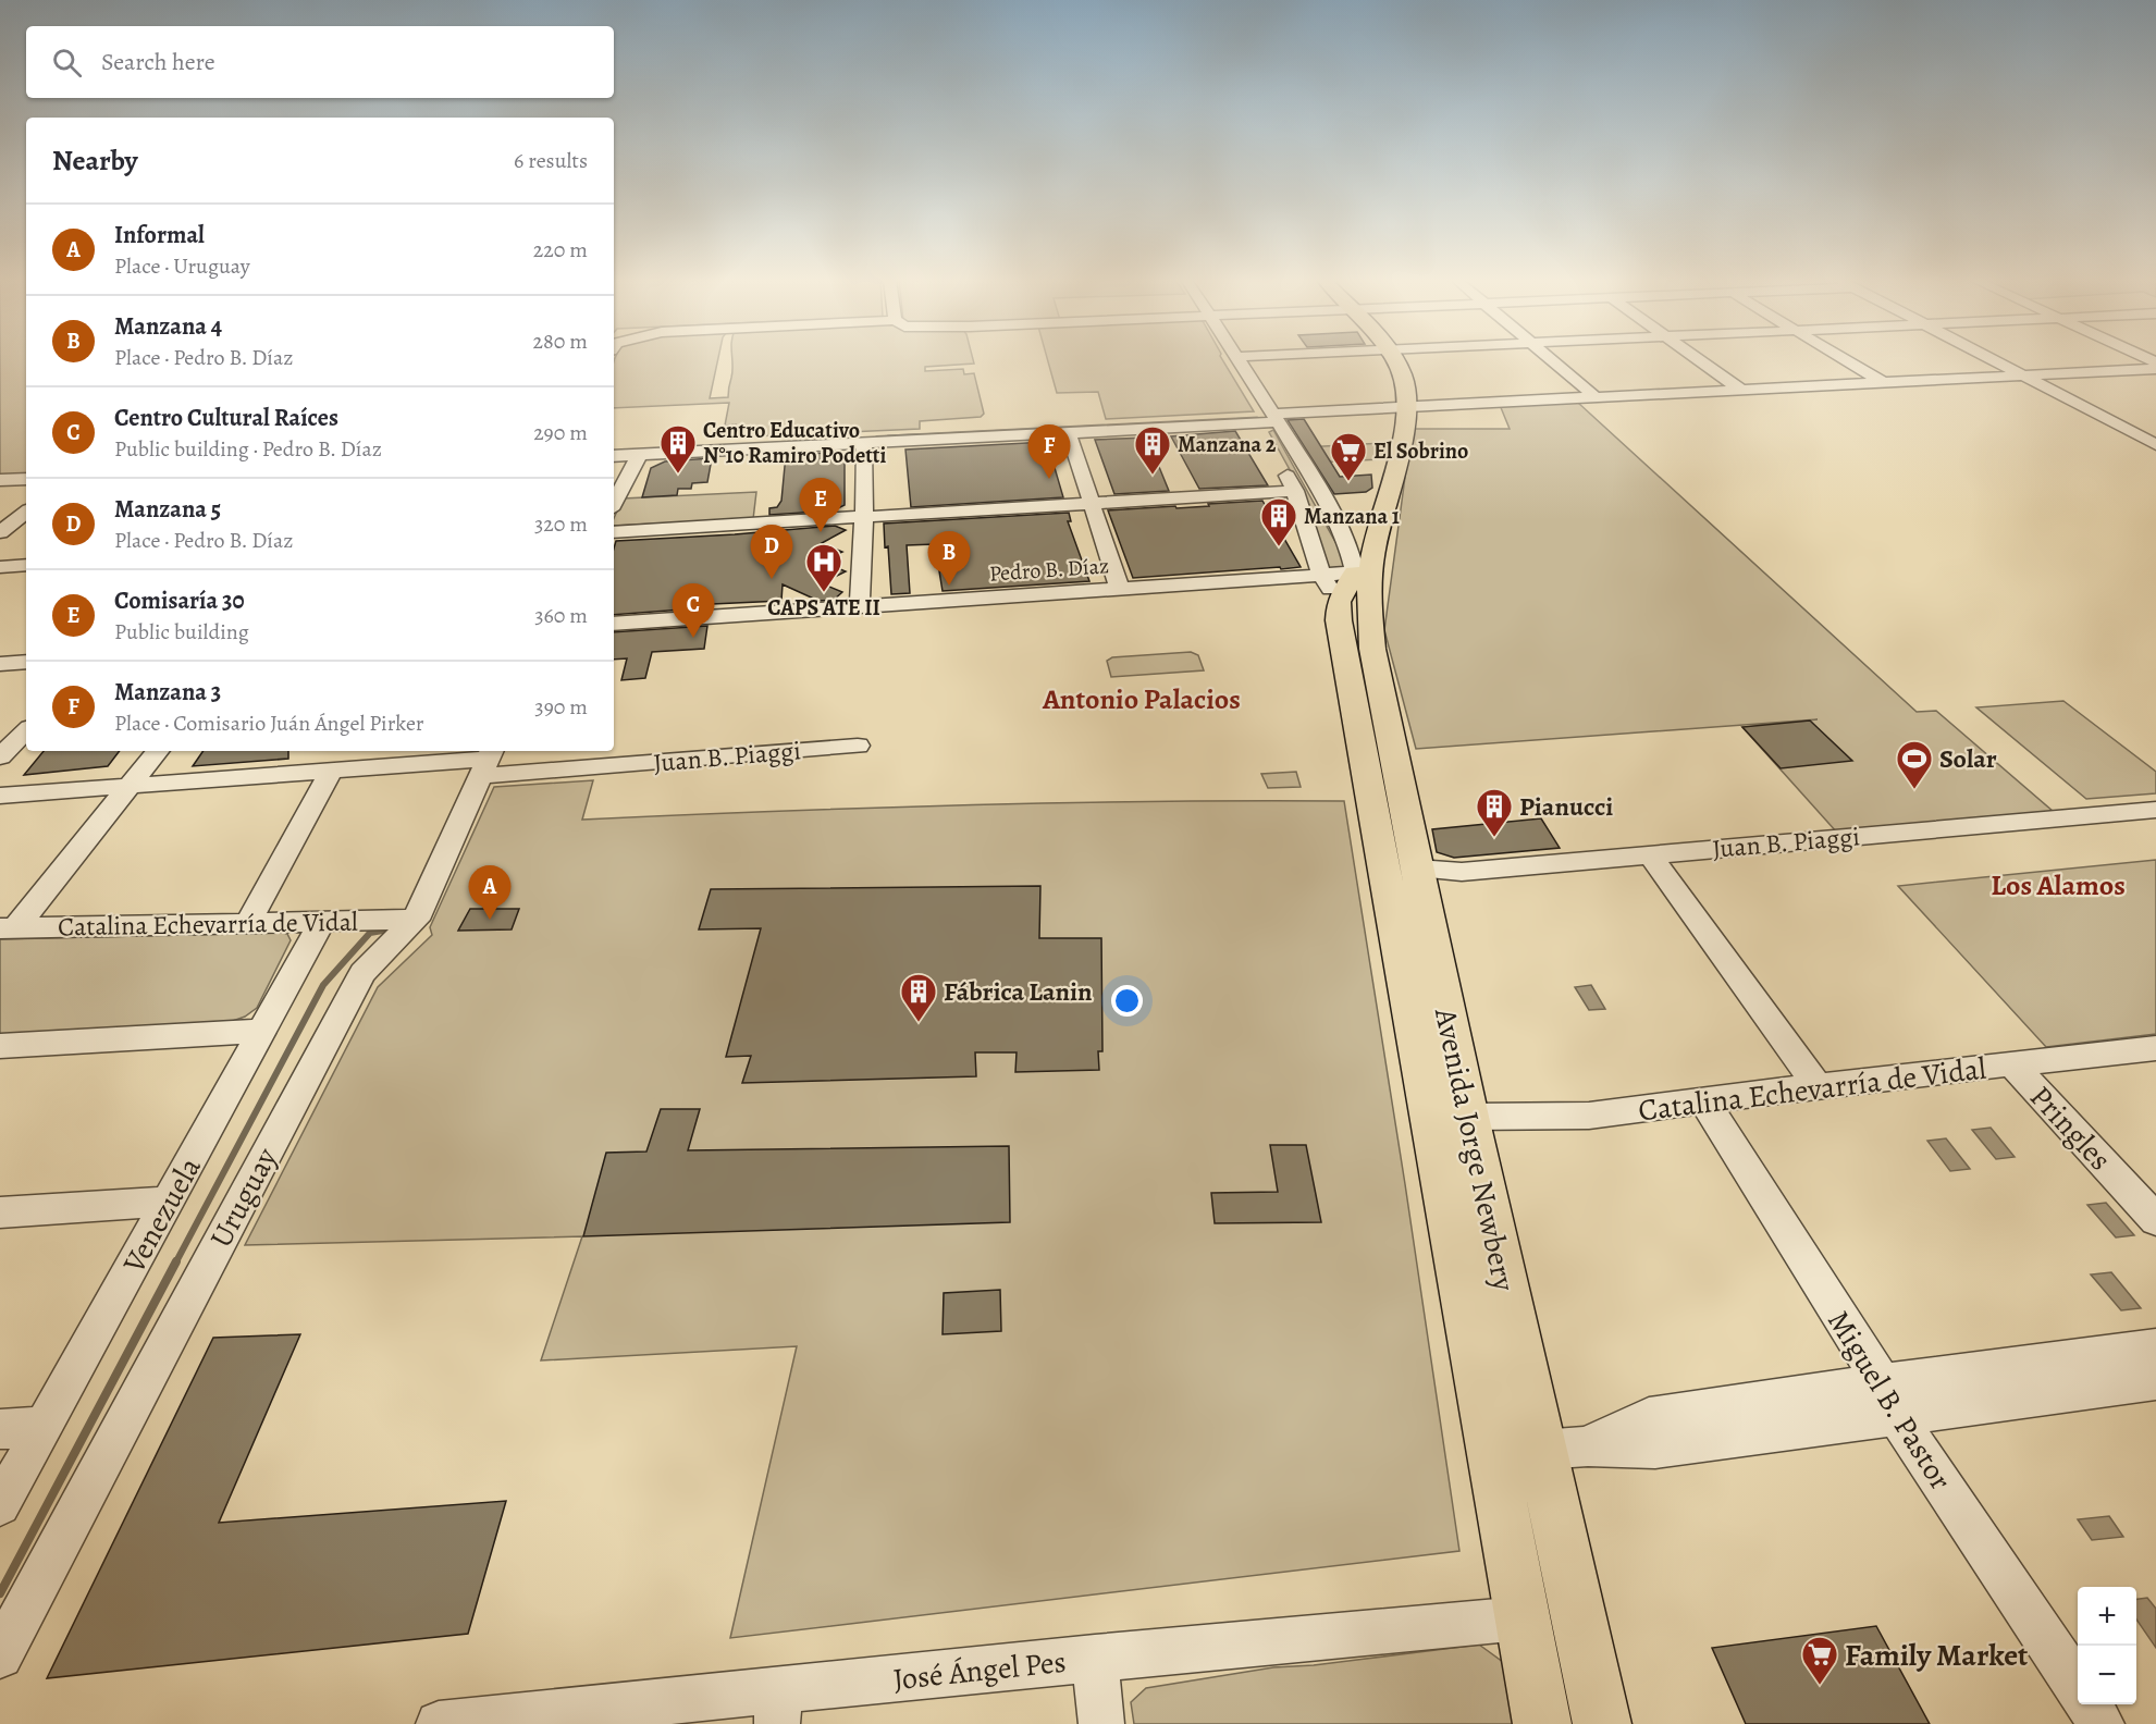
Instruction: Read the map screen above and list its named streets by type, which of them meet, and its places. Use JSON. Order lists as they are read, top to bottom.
{
  "streets": {
    "main road": ["Avenida Jorge Newbery"],
    "street": [
      "Pedro B. Díaz",
      "Juan B. Piaggi",
      "Catalina Echevarría de Vidal",
      "Pringles",
      "Uruguay",
      "Venezuela",
      "Miguel B. Pastor",
      "José Ángel Pes"
    ]
  },
  "crossings": [
    ["Pedro B. Díaz", "Avenida Jorge Newbery"],
    ["Juan B. Piaggi", "Avenida Jorge Newbery"],
    ["Juan B. Piaggi", "Uruguay"],
    ["Catalina Echevarría de Vidal", "Pringles"],
    ["Catalina Echevarría de Vidal", "Avenida Jorge Newbery"],
    ["Catalina Echevarría de Vidal", "Uruguay"],
    ["Catalina Echevarría de Vidal", "Venezuela"],
    ["Catalina Echevarría de Vidal", "Miguel B. Pastor"],
    ["Avenida Jorge Newbery", "José Ángel Pes"]
  ],
  "districts": ["Antonio Palacios", "Los Alamos"],
  "places": {
    "building": [
      "Centro Educativo N°10 Ramiro Podetti",
      "Manzana 2",
      "Manzana 1",
      "Pianucci",
      "Fábrica Lanin"
    ],
    "supermarket": ["El Sobrino", "Family Market"],
    "hospital": ["CAPS ATE II"],
    "sports": ["Solar"]
  },
  "page": {
    "search": "Search here",
    "heading": ["Nearby", "6 results"],
    "list": [
      {
        "mark": "A",
        "name": "Informal",
        "note": "Place · Uruguay",
        "value": "220 m"
      },
      {
        "mark": "B",
        "name": "Manzana 4",
        "note": "Place · Pedro B. Díaz",
        "value": "280 m"
      },
      {
        "mark": "C",
        "name": "Centro Cultural Raíces",
        "note": "Public building · Pedro B. Díaz",
        "value": "290 m"
      },
      {
        "mark": "D",
        "name": "Manzana 5",
        "note": "Place · Pedro B. Díaz",
        "value": "320 m"
      },
      {
        "mark": "E",
        "name": "Comisaría 30",
        "note": "Public building",
        "value": "360 m"
      },
      {
        "mark": "F",
        "name": "Manzana 3",
        "note": "Place · Comisario Juán Ángel Pirker",
        "value": "390 m"
      }
    ],
    "pins": [
      "F",
      "E",
      "D",
      "B",
      "C",
      "A"
    ],
    "map_buttons": ["+", "−"]
  }
}
